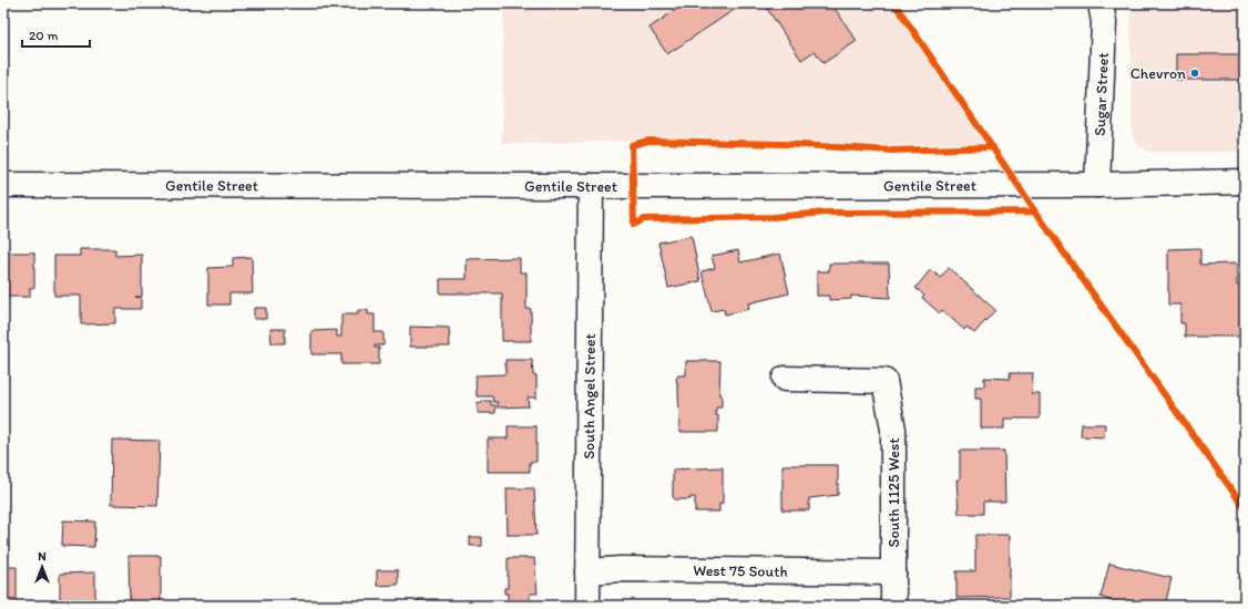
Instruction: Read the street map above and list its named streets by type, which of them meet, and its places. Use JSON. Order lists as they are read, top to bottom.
{
  "streets": {
    "main road": [
      "Sugar Street",
      "Gentile Street",
      "South Angel Street",
      "South 1125 West",
      "West 75 South"
    ]
  },
  "crossings": [
    ["Sugar Street", "Gentile Street"],
    ["Gentile Street", "South Angel Street"],
    ["South Angel Street", "West 75 South"],
    ["South 1125 West", "West 75 South"]
  ],
  "places": ["Chevron"],
  "scale_bar": "20 m",
  "north": "top"
}
